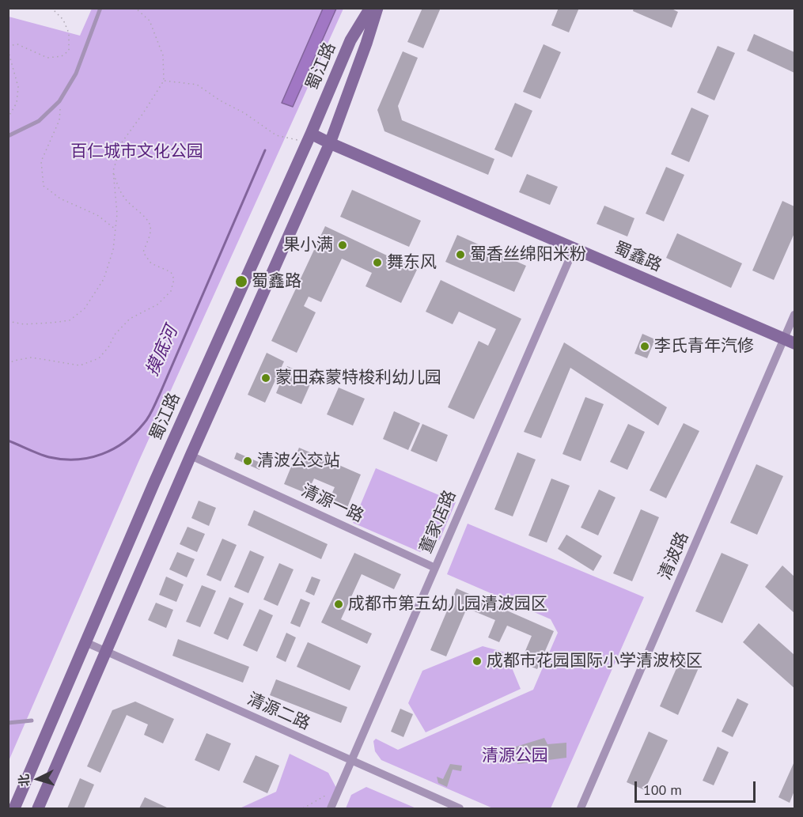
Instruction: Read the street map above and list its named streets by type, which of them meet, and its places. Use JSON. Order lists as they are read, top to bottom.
{
  "streets": {
    "street": [
      "蜀江路",
      "蜀鑫路",
      "清源一路",
      "董家店路",
      "清波路",
      "清源二路"
    ]
  },
  "crossings": [
    ["蜀江路", "蜀鑫路"],
    ["蜀江路", "清源一路"],
    ["蜀江路", "清源二路"],
    ["蜀鑫路", "董家店路"],
    ["蜀鑫路", "清波路"],
    ["清源一路", "董家店路"],
    ["董家店路", "清源二路"]
  ],
  "water": ["摸底河"],
  "parks": ["百仁城市文化公园", "清源公园"],
  "places": [
    "果小满",
    "蜀香丝绵阳米粉",
    "舞东风",
    "蜀鑫路",
    "李氏青年汽修",
    "蒙田森蒙特梭利幼儿园",
    "清波公交站",
    "成都市第五幼儿园清波园区",
    "成都市花园国际小学清波校区"
  ],
  "scale_bar": "100 m",
  "north": "left"
}
